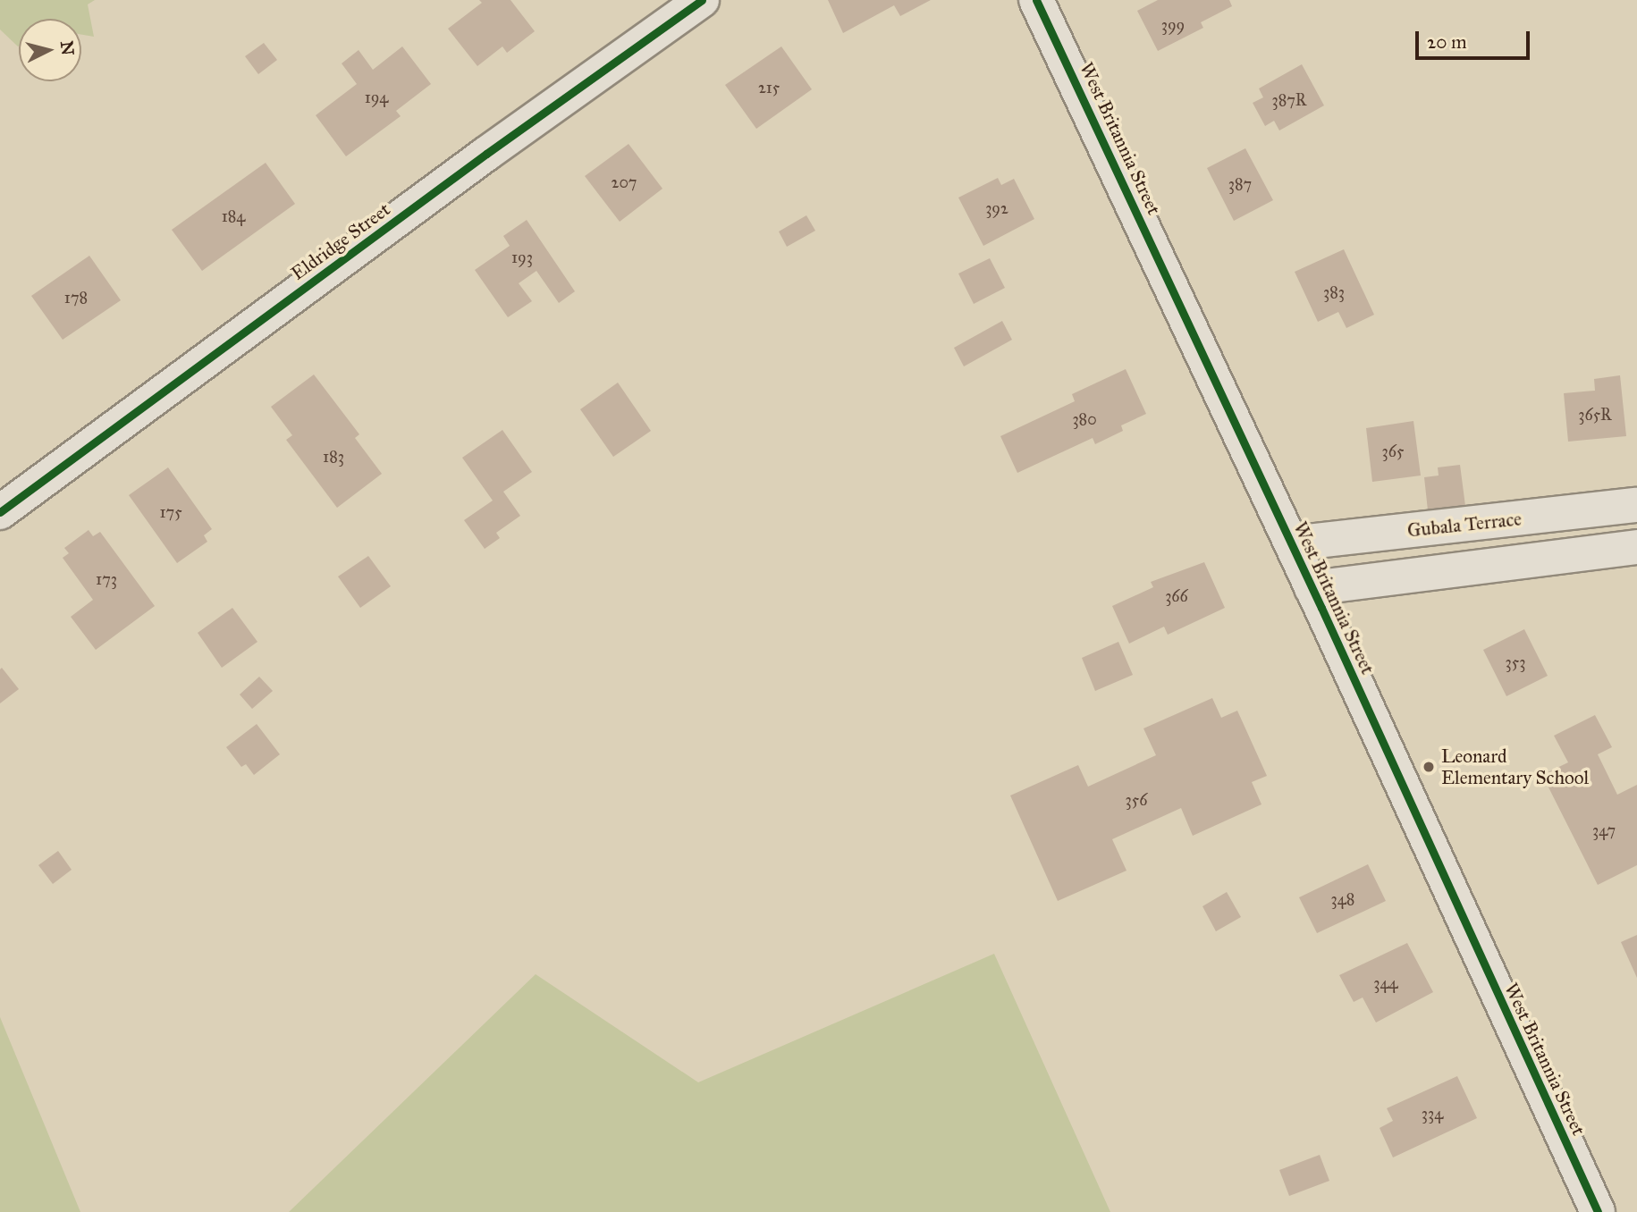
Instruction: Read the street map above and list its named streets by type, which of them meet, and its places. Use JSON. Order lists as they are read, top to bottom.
{
  "streets": {
    "street": ["West Britannia Street", "Eldridge Street", "Gubala Terrace"]
  },
  "crossings": [
    ["West Britannia Street", "Gubala Terrace"]
  ],
  "places": ["Leonard Elementary School"],
  "house_numbers": [
    "399",
    "215",
    "194",
    "387R",
    "207",
    "387",
    "392",
    "184",
    "193",
    "383",
    "178",
    "365R",
    "380",
    "365",
    "183",
    "175",
    "173",
    "366",
    "353",
    "356",
    "347",
    "348",
    "344",
    "334"
  ],
  "scale_bar": "20 m",
  "north": "right"
}
